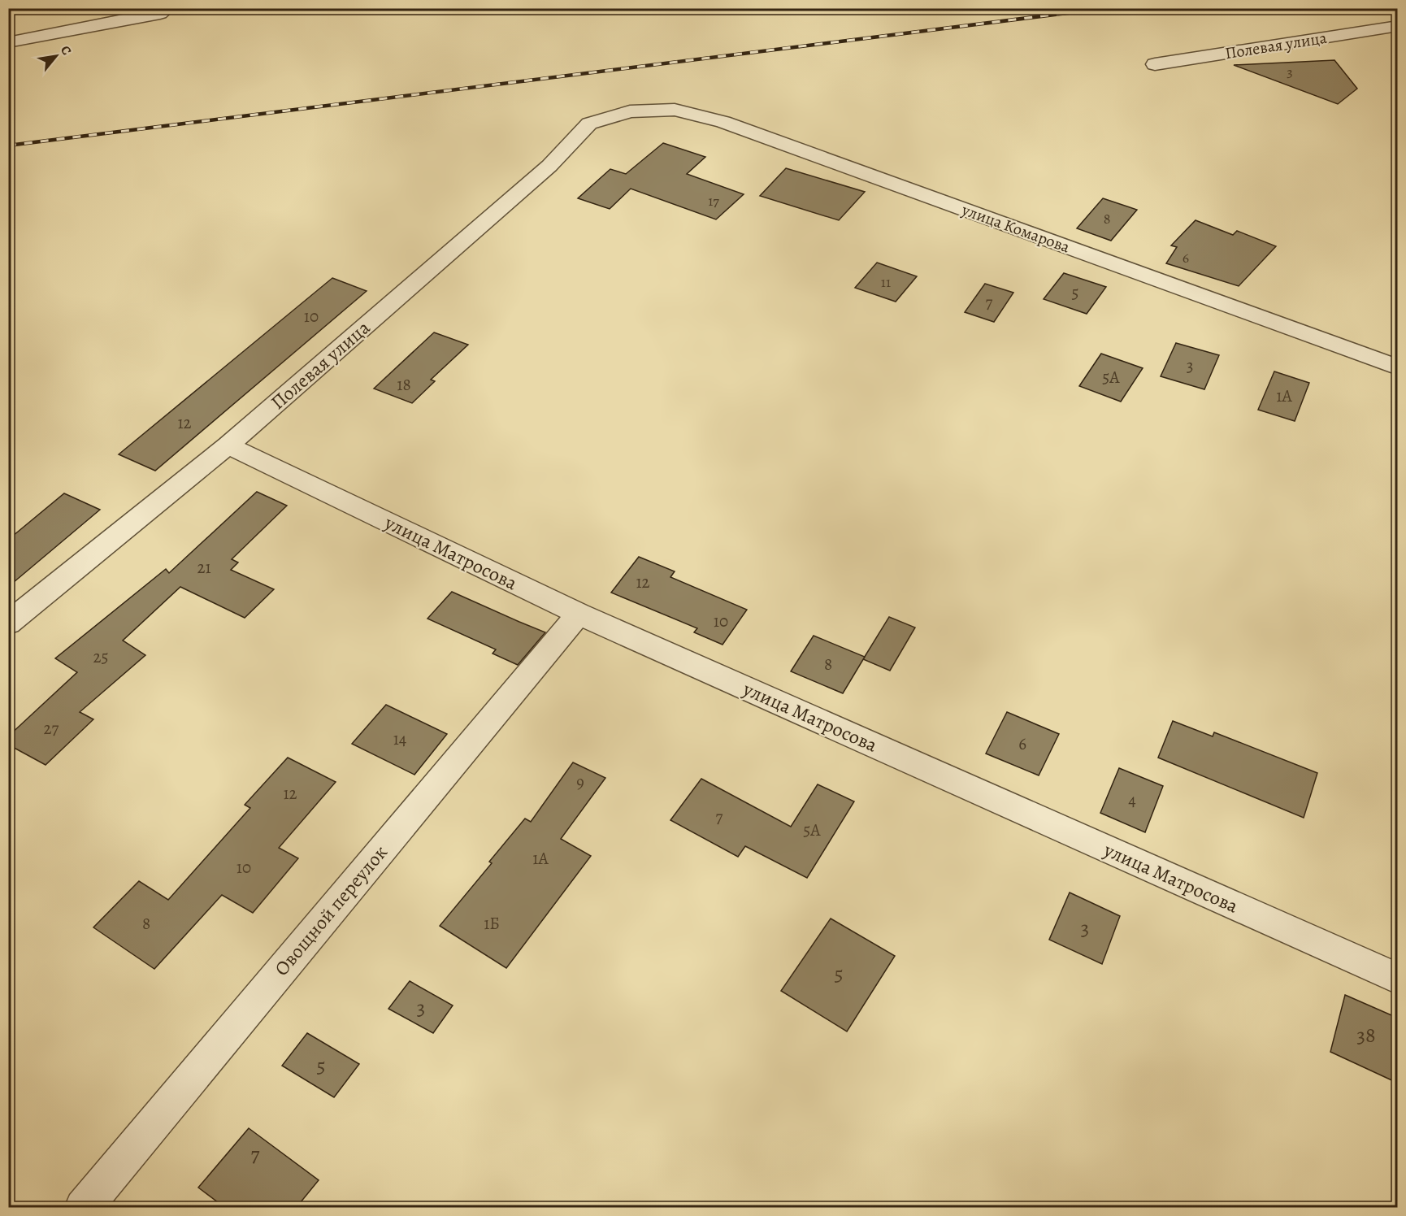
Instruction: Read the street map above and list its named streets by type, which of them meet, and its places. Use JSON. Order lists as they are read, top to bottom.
{
  "streets": {
    "street": [
      "Полевая улица",
      "улица Комарова",
      "улица Матросова",
      "Овощной переулок"
    ]
  },
  "crossings": [
    ["Полевая улица", "улица Комарова"],
    ["Полевая улица", "улица Матросова"],
    ["улица Матросова", "Овощной переулок"]
  ],
  "house_numbers": [
    "3",
    "17",
    "8",
    "6",
    "11",
    "5",
    "7",
    "10",
    "3",
    "5А",
    "18",
    "1А",
    "12",
    "21",
    "12",
    "10",
    "25",
    "8",
    "27",
    "14",
    "6",
    "9",
    "12",
    "4",
    "7",
    "5А",
    "1А",
    "10",
    "8",
    "1Б",
    "3",
    "5",
    "3",
    "38",
    "5",
    "7"
  ],
  "north": "top right"
}
